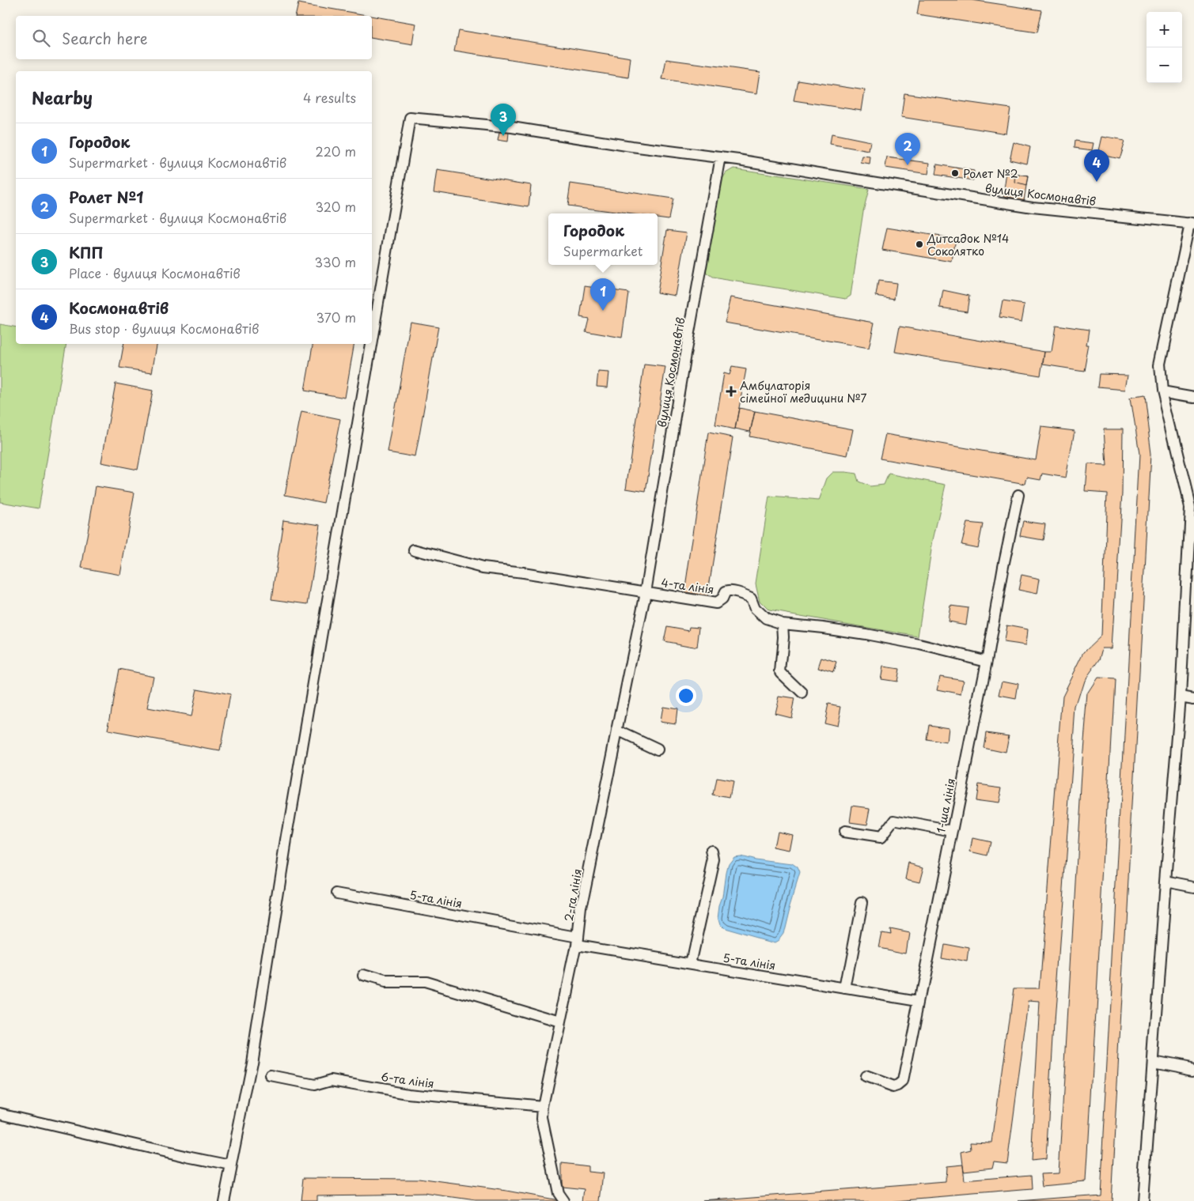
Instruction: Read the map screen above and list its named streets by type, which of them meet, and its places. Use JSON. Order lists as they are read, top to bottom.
{
  "streets": {
    "street": [
      "вулиця Космонавтів",
      "4-та лінія",
      "1-ша лінія",
      "2-га лінія",
      "5-та лінія",
      "6-та лінія"
    ]
  },
  "crossings": [
    ["вулиця Космонавтів", "4-та лінія"],
    ["вулиця Космонавтів", "2-га лінія"],
    ["4-та лінія", "1-ша лінія"],
    ["4-та лінія", "2-га лінія"],
    ["1-ша лінія", "5-та лінія"],
    ["2-га лінія", "5-та лінія"],
    ["2-га лінія", "6-та лінія"]
  ],
  "places": {
    "other": ["Ролет №2", "Дитсадок №14 Соколятко"],
    "health": ["Амбулаторія сімейної медицини №7"]
  },
  "page": {
    "map_buttons": ["+", "−"],
    "search": "Search here",
    "heading": ["Nearby", "4 results"],
    "pins": [
      "3",
      "2",
      "4",
      "1"
    ],
    "list": [
      {
        "mark": "1",
        "name": "Городок",
        "note": "Supermarket · вулиця Космонавтів",
        "value": "220 m"
      },
      {
        "mark": "2",
        "name": "Ролет №1",
        "note": "Supermarket · вулиця Космонавтів",
        "value": "320 m"
      },
      {
        "mark": "3",
        "name": "КПП",
        "note": "Place · вулиця Космонавтів",
        "value": "330 m"
      },
      {
        "mark": "4",
        "name": "Космонавтів",
        "note": "Bus stop · вулиця Космонавтів",
        "value": "370 m"
      }
    ],
    "popup": ["Городок", "Supermarket"]
  }
}
